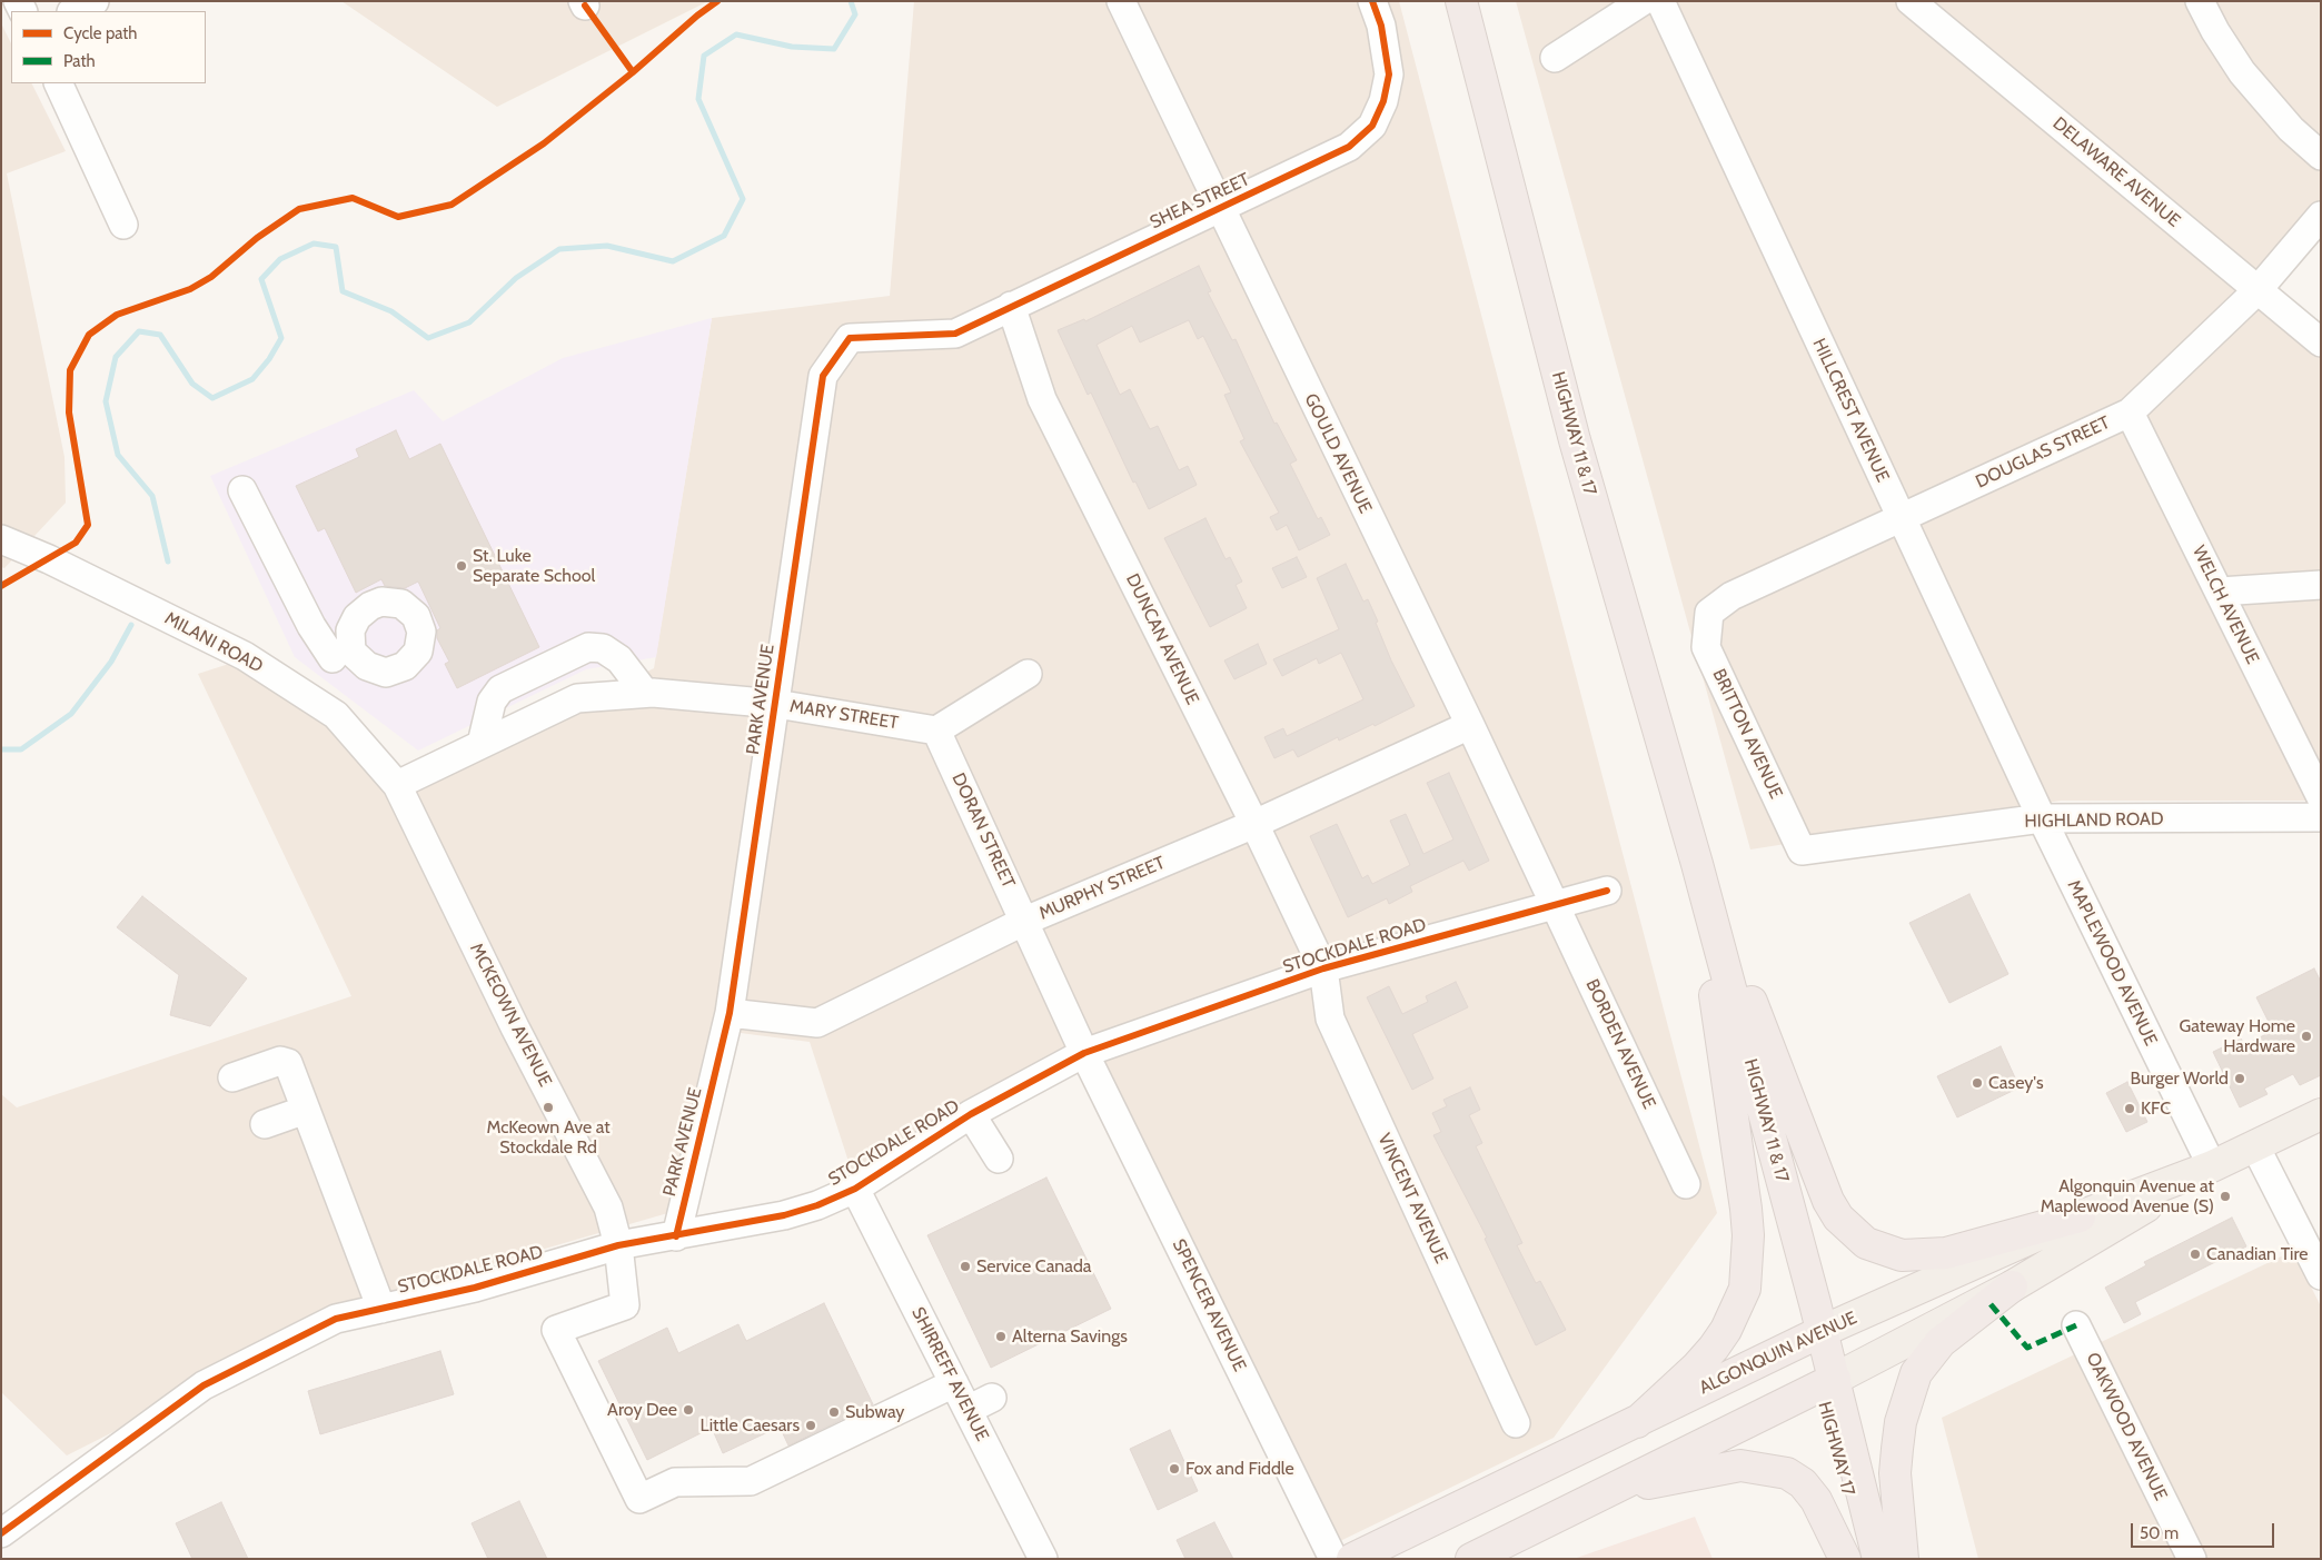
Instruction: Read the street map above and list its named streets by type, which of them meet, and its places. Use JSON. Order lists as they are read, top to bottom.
{
  "streets": {
    "highway": ["HIGHWAY 11 & 17", "ALGONQUIN AVENUE", "HIGHWAY 17"],
    "street": [
      "DELAWARE AVENUE",
      "SHEA STREET",
      "HILLCREST AVENUE",
      "DOUGLAS STREET",
      "GOULD AVENUE",
      "WELCH AVENUE",
      "DUNCAN AVENUE",
      "MILANI ROAD",
      "PARK AVENUE",
      "MARY STREET",
      "BRITTON AVENUE",
      "HIGHLAND ROAD",
      "DORAN STREET",
      "MURPHY STREET",
      "STOCKDALE ROAD",
      "MAPLEWOOD AVENUE",
      "MCKEOWN AVENUE",
      "BORDEN AVENUE",
      "VINCENT AVENUE",
      "SPENCER AVENUE",
      "SHIRREFF AVENUE",
      "OAKWOOD AVENUE"
    ]
  },
  "crossings": [
    ["DELAWARE AVENUE", "DOUGLAS STREET"],
    ["SHEA STREET", "GOULD AVENUE"],
    ["SHEA STREET", "DUNCAN AVENUE"],
    ["SHEA STREET", "PARK AVENUE"],
    ["HILLCREST AVENUE", "DOUGLAS STREET"],
    ["HILLCREST AVENUE", "HIGHLAND ROAD"],
    ["HILLCREST AVENUE", "MAPLEWOOD AVENUE"],
    ["HIGHWAY 11 & 17", "ALGONQUIN AVENUE"],
    ["HIGHWAY 11 & 17", "HIGHWAY 17"],
    ["DOUGLAS STREET", "WELCH AVENUE"],
    ["DOUGLAS STREET", "BRITTON AVENUE"],
    ["GOULD AVENUE", "MURPHY STREET"],
    ["GOULD AVENUE", "STOCKDALE ROAD"],
    ["GOULD AVENUE", "BORDEN AVENUE"],
    ["DUNCAN AVENUE", "PARK AVENUE"],
    ["DUNCAN AVENUE", "MURPHY STREET"],
    ["DUNCAN AVENUE", "STOCKDALE ROAD"],
    ["DUNCAN AVENUE", "VINCENT AVENUE"],
    ["MILANI ROAD", "MARY STREET"],
    ["MILANI ROAD", "MCKEOWN AVENUE"],
    ["PARK AVENUE", "MARY STREET"],
    ["PARK AVENUE", "MURPHY STREET"],
    ["PARK AVENUE", "STOCKDALE ROAD"],
    ["MARY STREET", "DORAN STREET"],
    ["MARY STREET", "MCKEOWN AVENUE"],
    ["BRITTON AVENUE", "HIGHLAND ROAD"],
    ["HIGHLAND ROAD", "MAPLEWOOD AVENUE"],
    ["DORAN STREET", "MURPHY STREET"],
    ["DORAN STREET", "STOCKDALE ROAD"],
    ["DORAN STREET", "SPENCER AVENUE"],
    ["STOCKDALE ROAD", "MCKEOWN AVENUE"],
    ["STOCKDALE ROAD", "BORDEN AVENUE"],
    ["STOCKDALE ROAD", "VINCENT AVENUE"],
    ["STOCKDALE ROAD", "SPENCER AVENUE"],
    ["STOCKDALE ROAD", "SHIRREFF AVENUE"],
    ["MAPLEWOOD AVENUE", "ALGONQUIN AVENUE"],
    ["MCKEOWN AVENUE", "SHIRREFF AVENUE"],
    ["ALGONQUIN AVENUE", "HIGHWAY 17"]
  ],
  "places": [
    "St. Luke Separate School",
    "Gateway Home Hardware",
    "Burger World",
    "Casey's",
    "McKeown Ave at Stockdale Rd",
    "KFC",
    "Algonquin Avenue at Maplewood Avenue (S)",
    "Canadian Tire",
    "Service Canada",
    "Alterna Savings",
    "Aroy Dee",
    "Subway",
    "Little Caesars",
    "Fox and Fiddle"
  ],
  "legend": ["Cycle path", "Path"],
  "scale_bar": "50 m"
}
